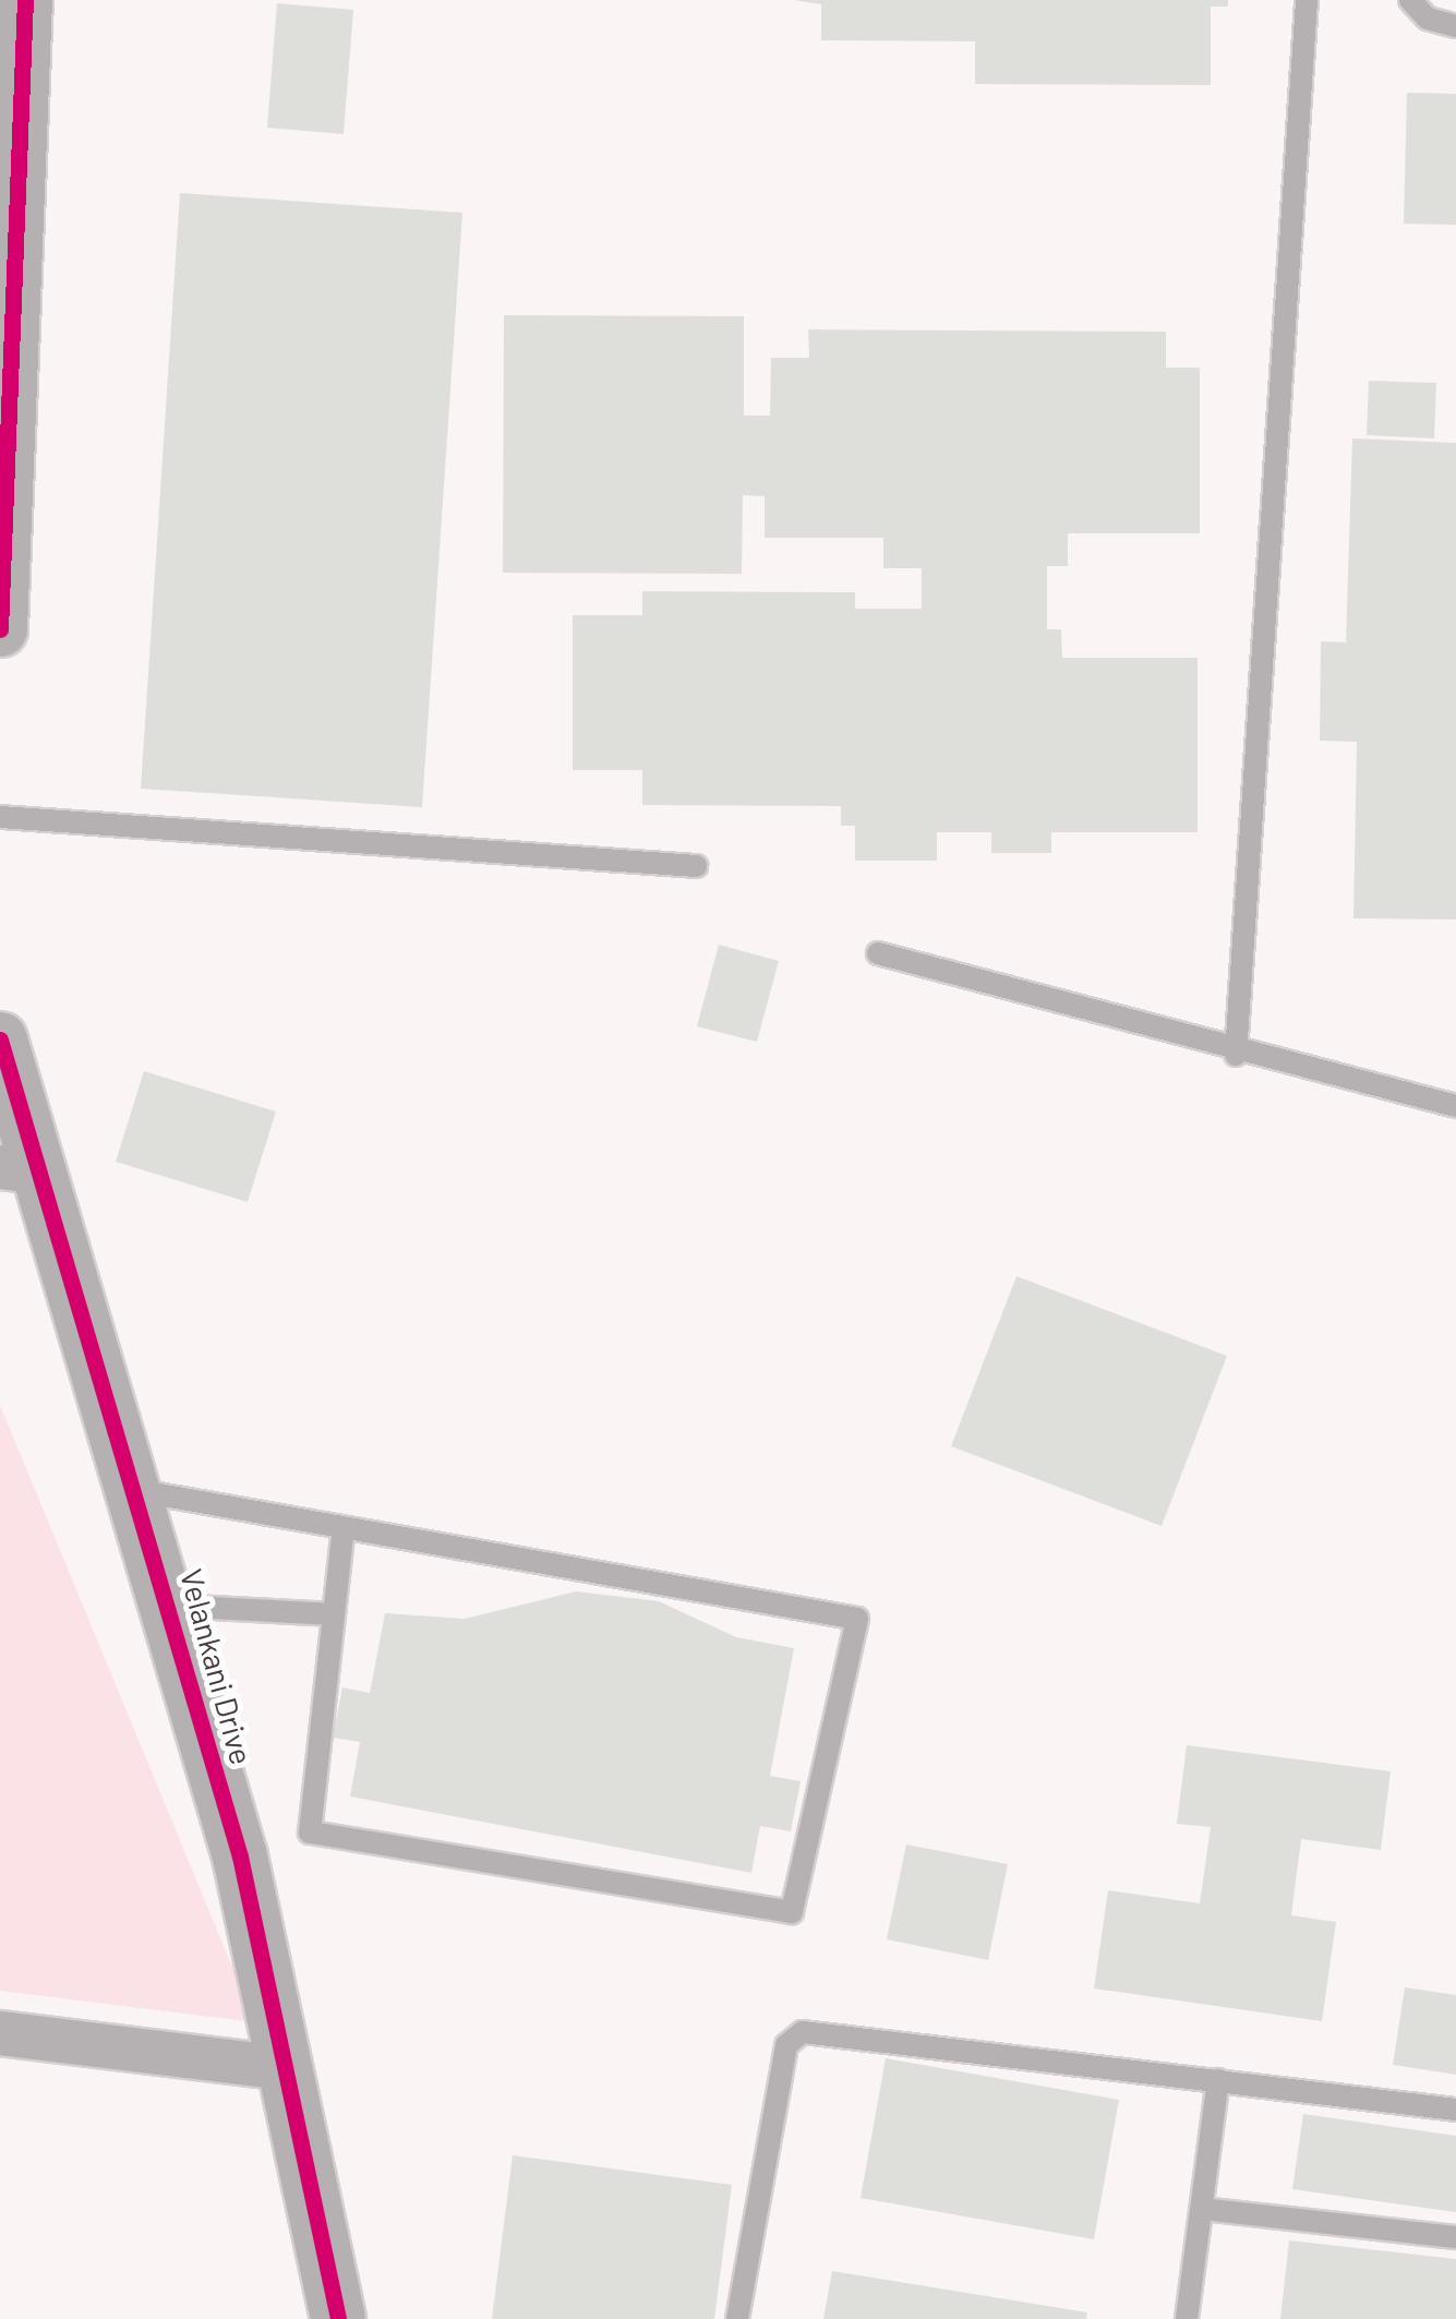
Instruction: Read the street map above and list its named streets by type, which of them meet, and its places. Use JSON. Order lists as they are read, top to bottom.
{
  "streets": {
    "street": ["Velankani Drive"]
  }
}
